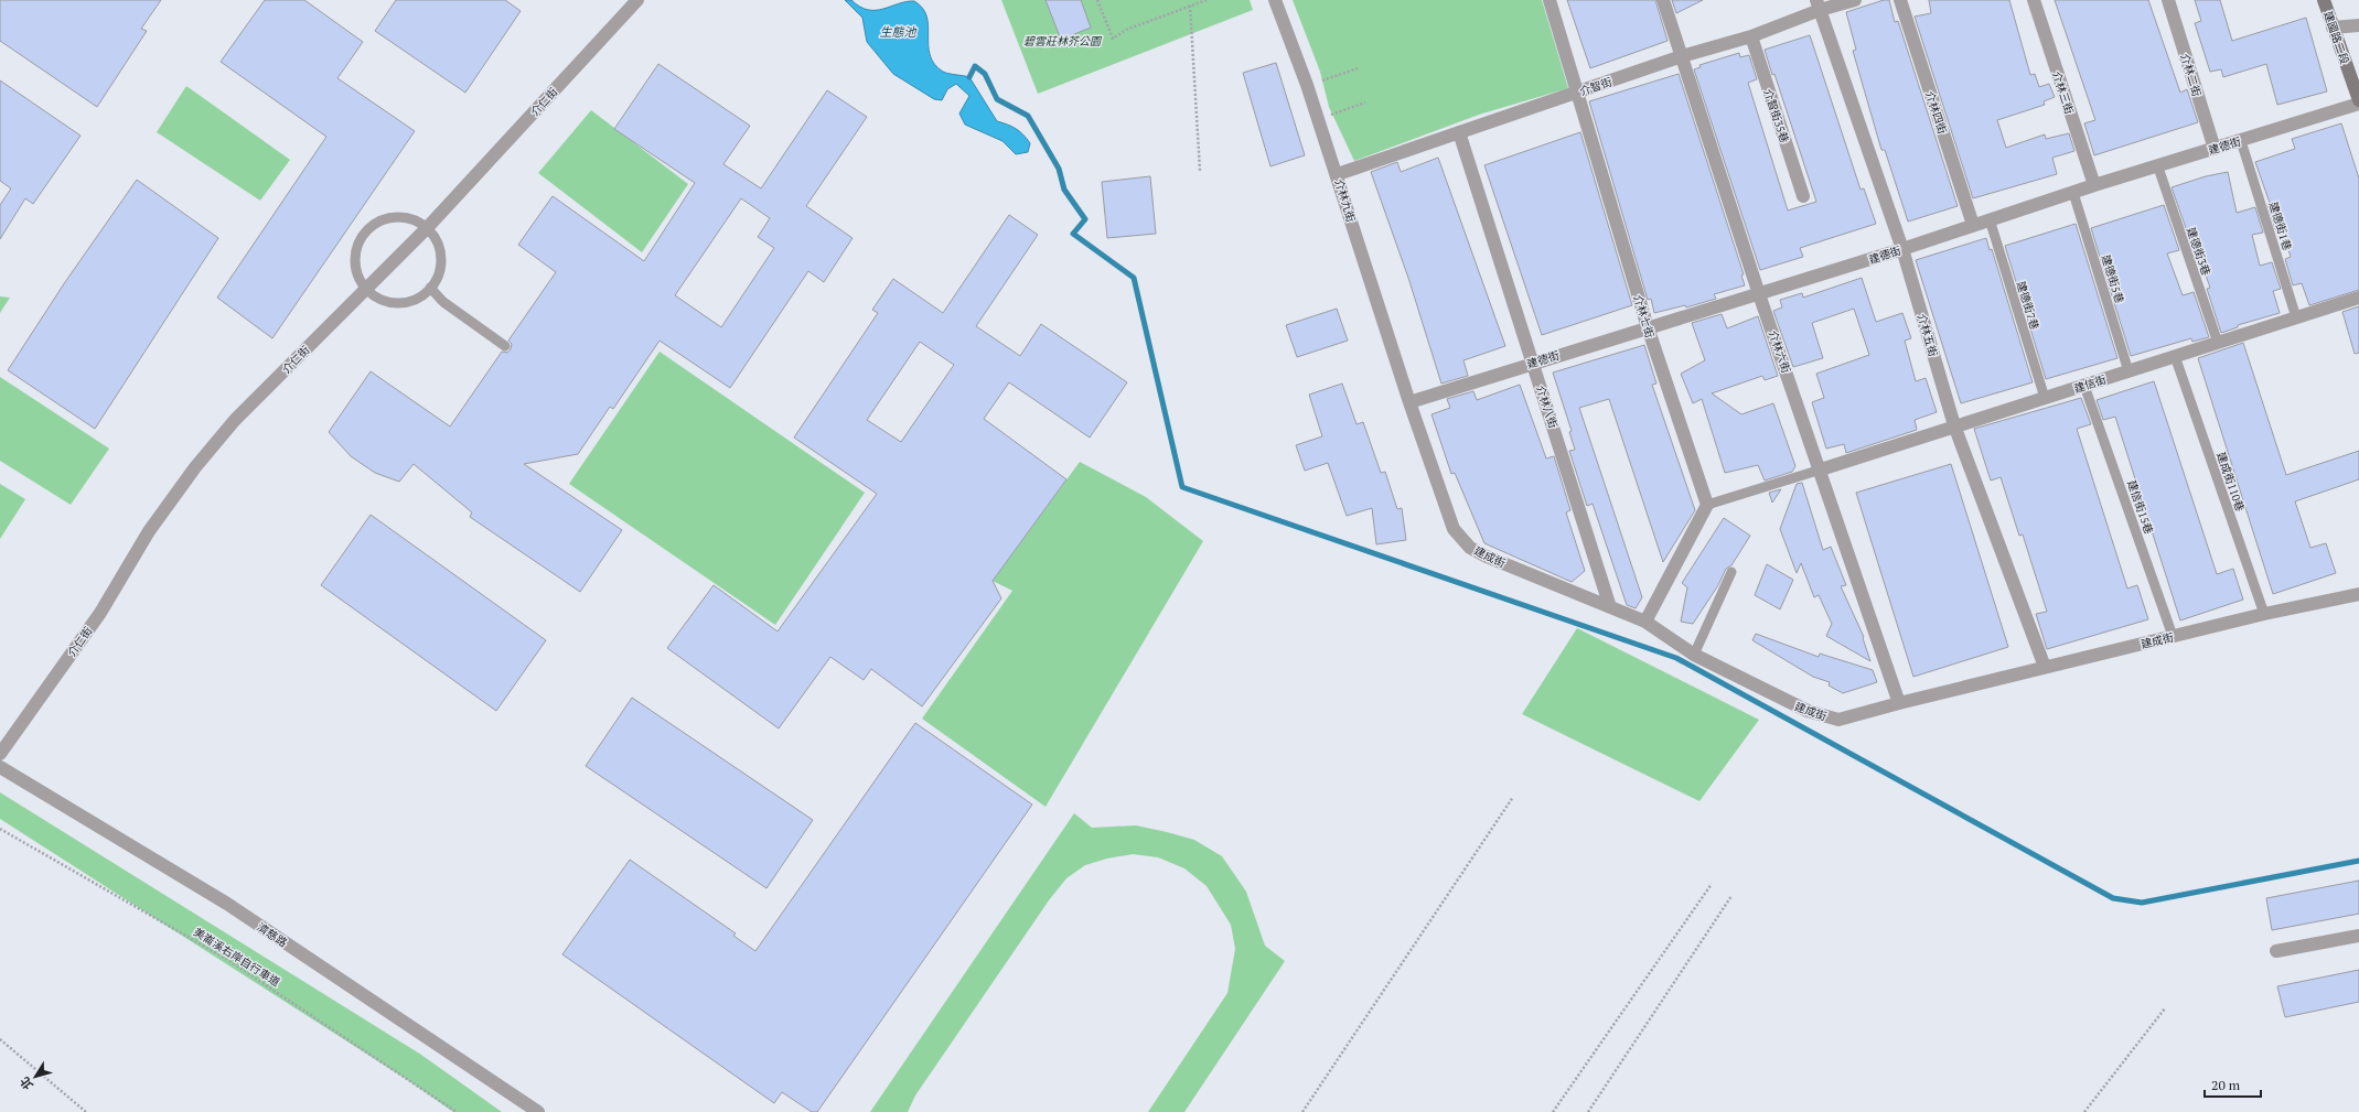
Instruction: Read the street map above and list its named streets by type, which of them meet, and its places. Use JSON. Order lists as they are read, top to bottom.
{
  "streets": {
    "street": [
      "建國路二段",
      "介林二街",
      "介智街",
      "介林三街",
      "介仁街",
      "介林四街",
      "介智街35巷",
      "建德街",
      "介林九街",
      "介林七街",
      "介林五街",
      "介林六街",
      "建信街",
      "介林八街",
      "建成街",
      "濟慈路"
    ],
    "lane": [
      "建德街1巷",
      "建德街3巷",
      "建德街5巷",
      "建德街7巷",
      "建成街110巷",
      "建信街15巷"
    ],
    "path": ["美崙溪右岸自行車道"]
  },
  "crossings": [
    ["建國路二段", "建德街"],
    ["介林二街", "建德街"],
    ["介智街", "介智街35巷"],
    ["介智街", "介林九街"],
    ["介智街", "介林七街"],
    ["介智街", "介林五街"],
    ["介智街", "介林六街"],
    ["介智街", "介林八街"],
    ["介林三街", "建德街"],
    ["介林四街", "建德街"],
    ["建德街", "介林九街"],
    ["建德街", "建德街1巷"],
    ["建德街", "建德街3巷"],
    ["建德街", "建德街5巷"],
    ["建德街", "建德街7巷"],
    ["建德街", "介林七街"],
    ["建德街", "介林五街"],
    ["建德街", "介林六街"],
    ["建德街", "介林八街"],
    ["建德街", "建成街"],
    ["介林九街", "建成街"],
    ["建德街1巷", "建信街"],
    ["建德街3巷", "建信街"],
    ["建德街5巷", "建信街"],
    ["建德街7巷", "建信街"],
    ["介林五街", "建信街"],
    ["介林五街", "建成街"],
    ["介林六街", "建信街"],
    ["介林六街", "建成街"],
    ["建信街", "建成街110巷"],
    ["建信街", "建信街15巷"],
    ["介林八街", "建成街"],
    ["建成街110巷", "建成街"],
    ["建信街15巷", "建成街"]
  ],
  "water": ["生態池"],
  "parks": ["碧雲莊林芥公園"],
  "scale_bar": "20 m",
  "north": "bottom left"
}
